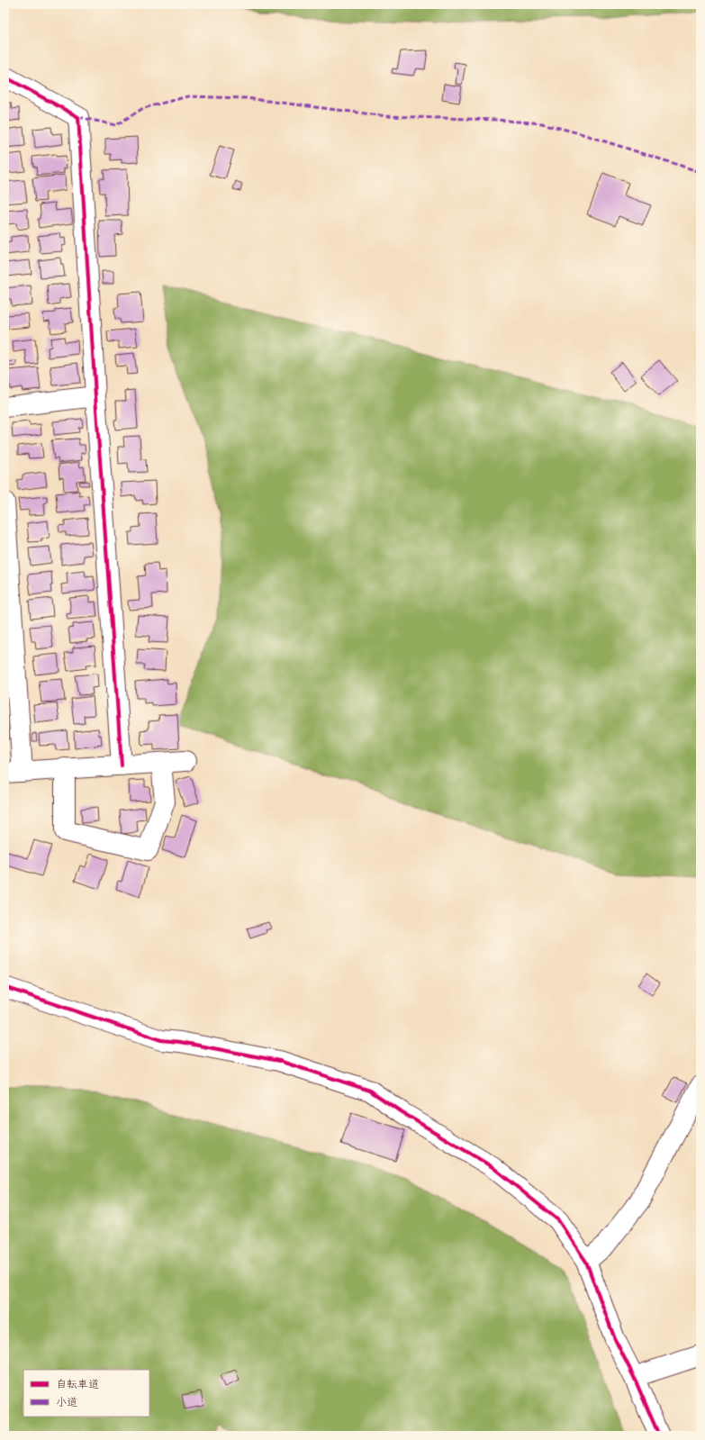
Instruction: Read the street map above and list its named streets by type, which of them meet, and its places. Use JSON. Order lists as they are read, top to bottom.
{
  "legend": ["自転車道", "小道"]
}
